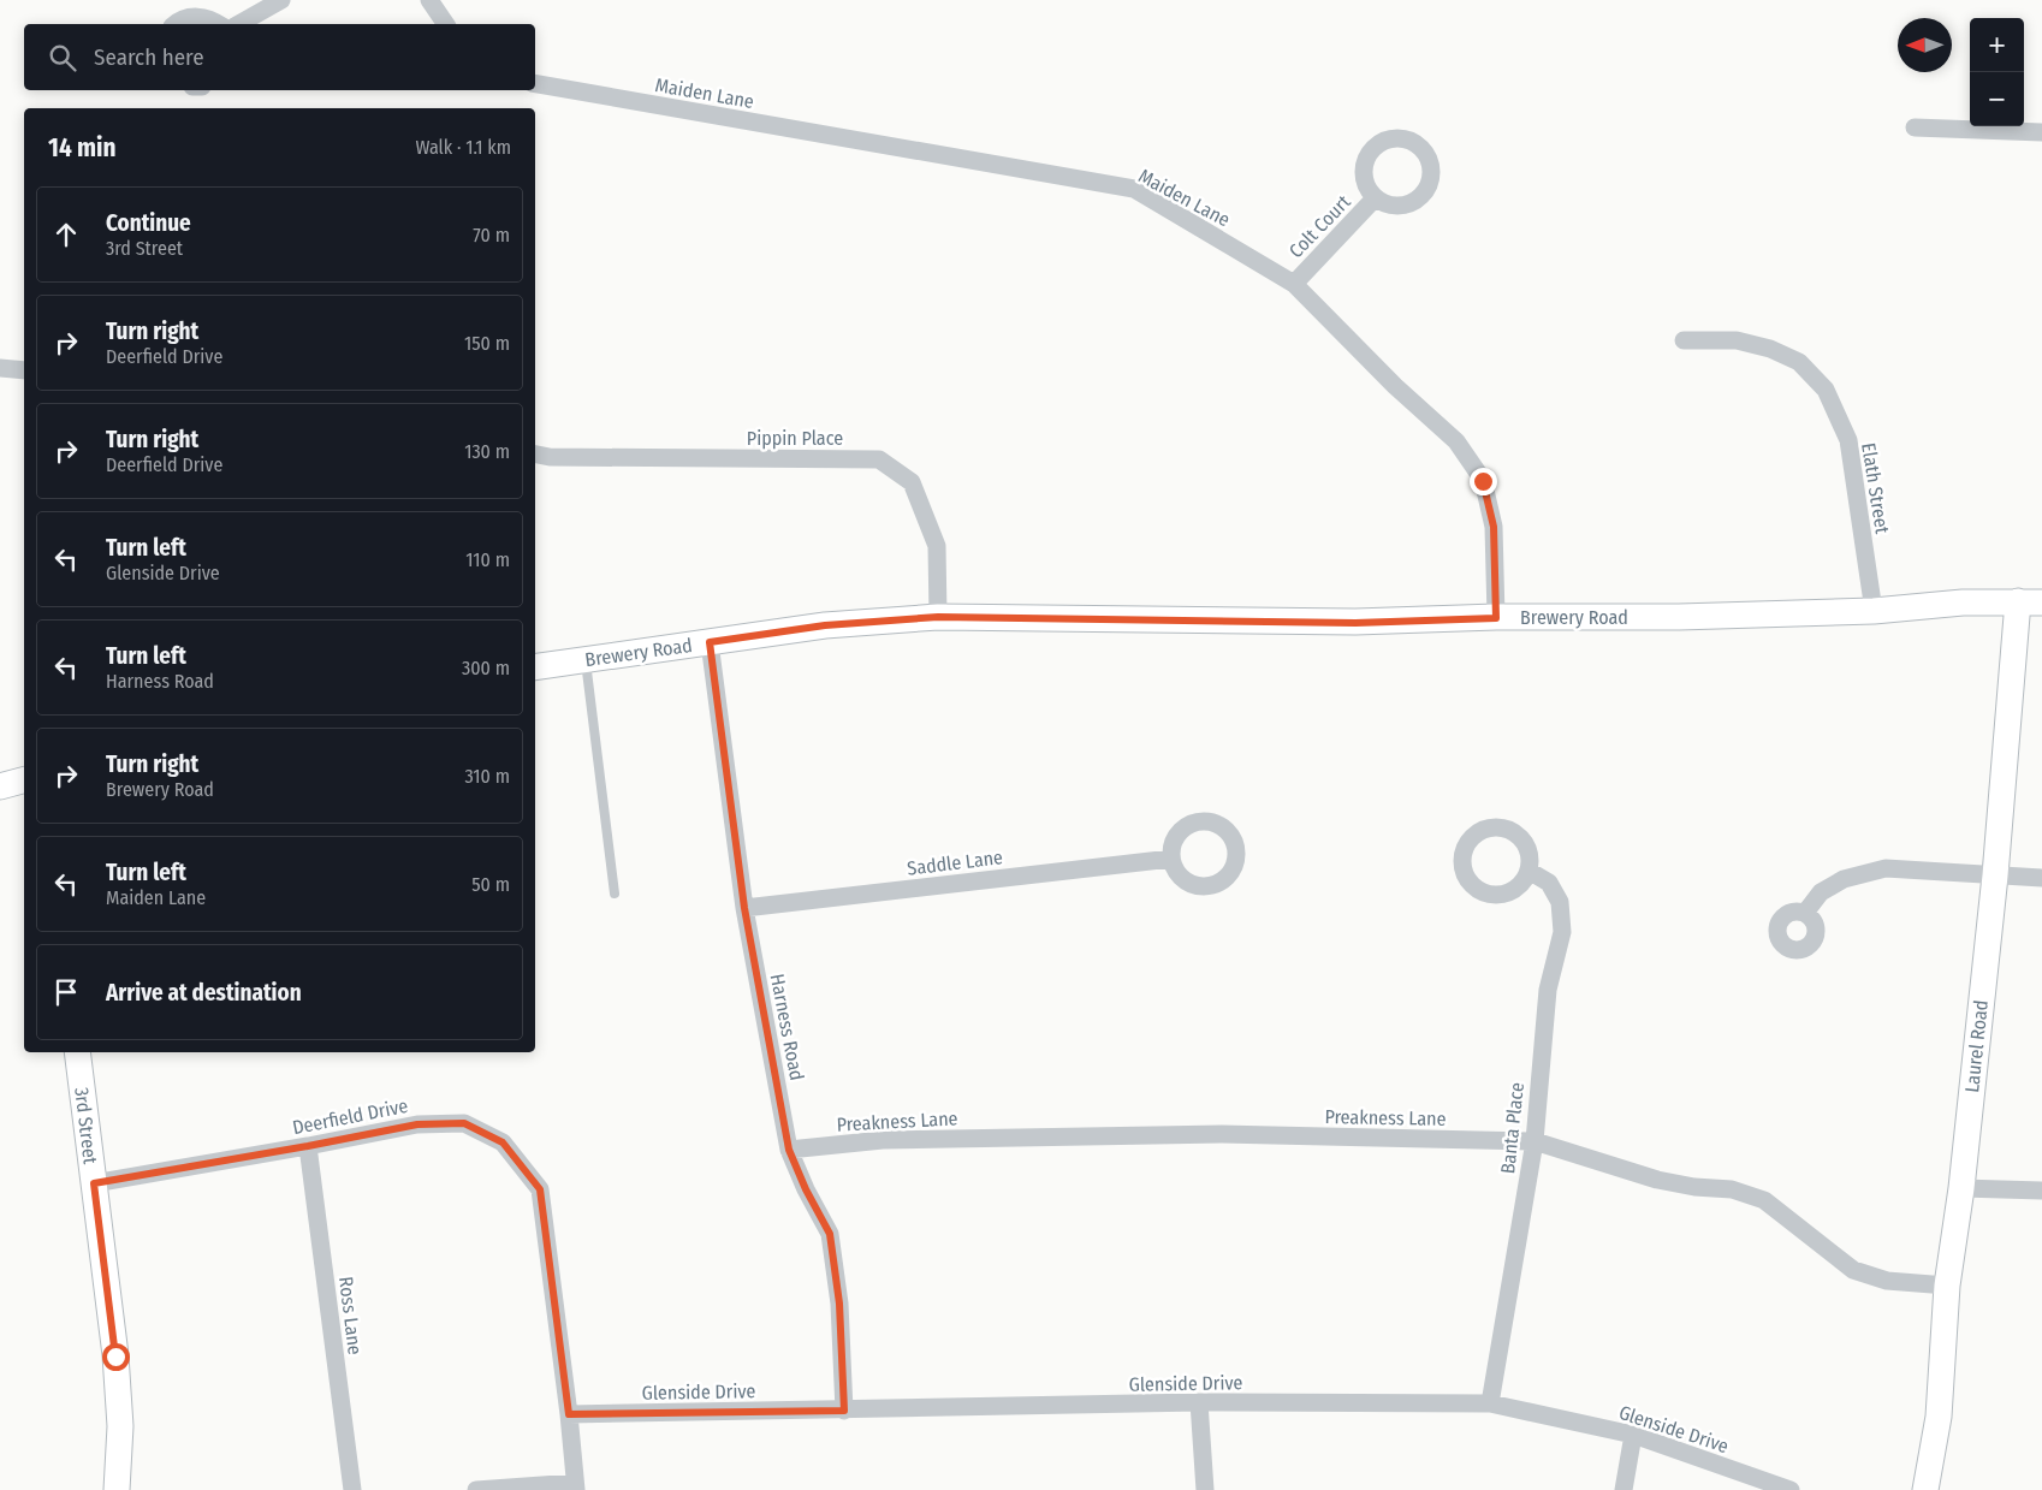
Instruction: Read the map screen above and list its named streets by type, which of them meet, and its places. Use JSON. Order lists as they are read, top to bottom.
{
  "streets": {
    "street": [
      "Maiden Lane",
      "Colt Court",
      "Pippin Place",
      "Elath Street",
      "Brewery Road",
      "Saddle Lane",
      "Harness Road",
      "Laurel Road",
      "Deerfield Drive",
      "Preakness Lane",
      "3rd Street",
      "Banta Place",
      "Ross Lane",
      "Glenside Drive"
    ]
  },
  "crossings": [
    ["Maiden Lane", "Colt Court"],
    ["Maiden Lane", "Brewery Road"],
    ["Pippin Place", "Brewery Road"],
    ["Elath Street", "Brewery Road"],
    ["Brewery Road", "Harness Road"],
    ["Brewery Road", "Laurel Road"],
    ["Saddle Lane", "Harness Road"],
    ["Harness Road", "Preakness Lane"],
    ["Harness Road", "Glenside Drive"],
    ["Laurel Road", "Preakness Lane"],
    ["Deerfield Drive", "3rd Street"],
    ["Deerfield Drive", "Ross Lane"],
    ["Deerfield Drive", "Glenside Drive"],
    ["Preakness Lane", "Banta Place"],
    ["Banta Place", "Glenside Drive"]
  ],
  "north": "left",
  "page": {
    "map_buttons": ["+", "−"],
    "search": "Search here",
    "heading": ["14 min", "Walk · 1.1 km"],
    "list": [
      ["Continue", "3rd Street", "70 m"],
      ["Turn right", "Deerfield Drive", "150 m"],
      ["Turn right", "Deerfield Drive", "130 m"],
      ["Turn left", "Glenside Drive", "110 m"],
      ["Turn left", "Harness Road", "300 m"],
      ["Turn right", "Brewery Road", "310 m"],
      ["Turn left", "Maiden Lane", "50 m"],
      "Arrive at destination"
    ]
  }
}
